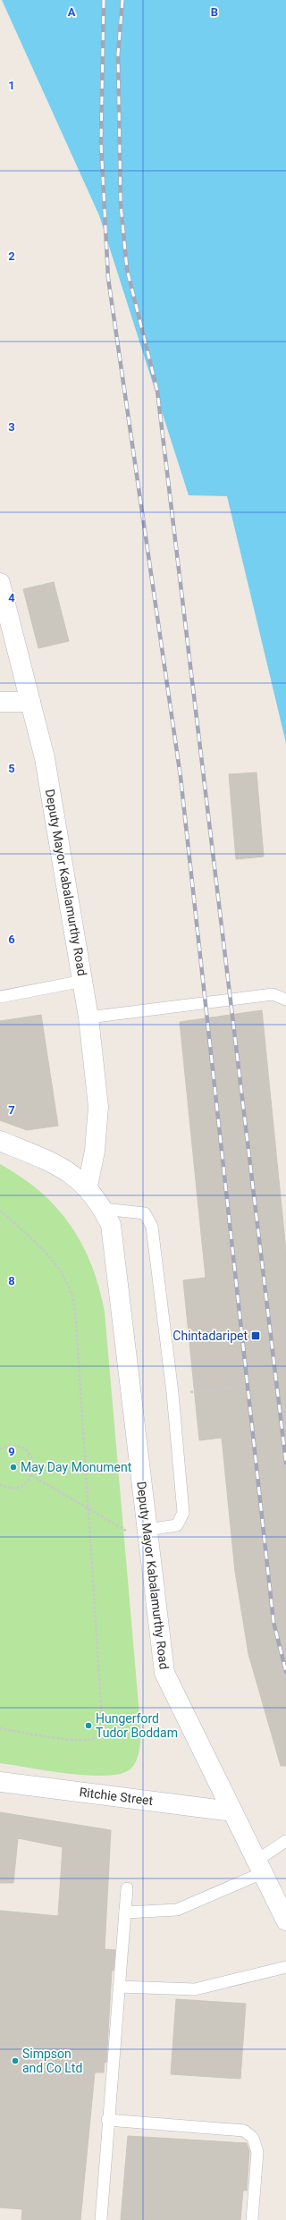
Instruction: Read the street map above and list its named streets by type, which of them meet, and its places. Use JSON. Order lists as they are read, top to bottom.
{
  "streets": {
    "street": ["Deputy Mayor Kabalamurthy Road", "Ritchie Street"]
  },
  "crossings": [
    ["Deputy Mayor Kabalamurthy Road", "Ritchie Street"]
  ],
  "places": {
    "transit": ["Chintadaripet"],
    "other": ["May Day Monument", "Hungerford Tudor Boddam", "Simpson and Co Ltd"]
  },
  "grid": {
    "columns": ["A", "B"],
    "rows": [
      "1",
      "2",
      "3",
      "4",
      "5",
      "6",
      "7",
      "8",
      "9"
    ]
  }
}
